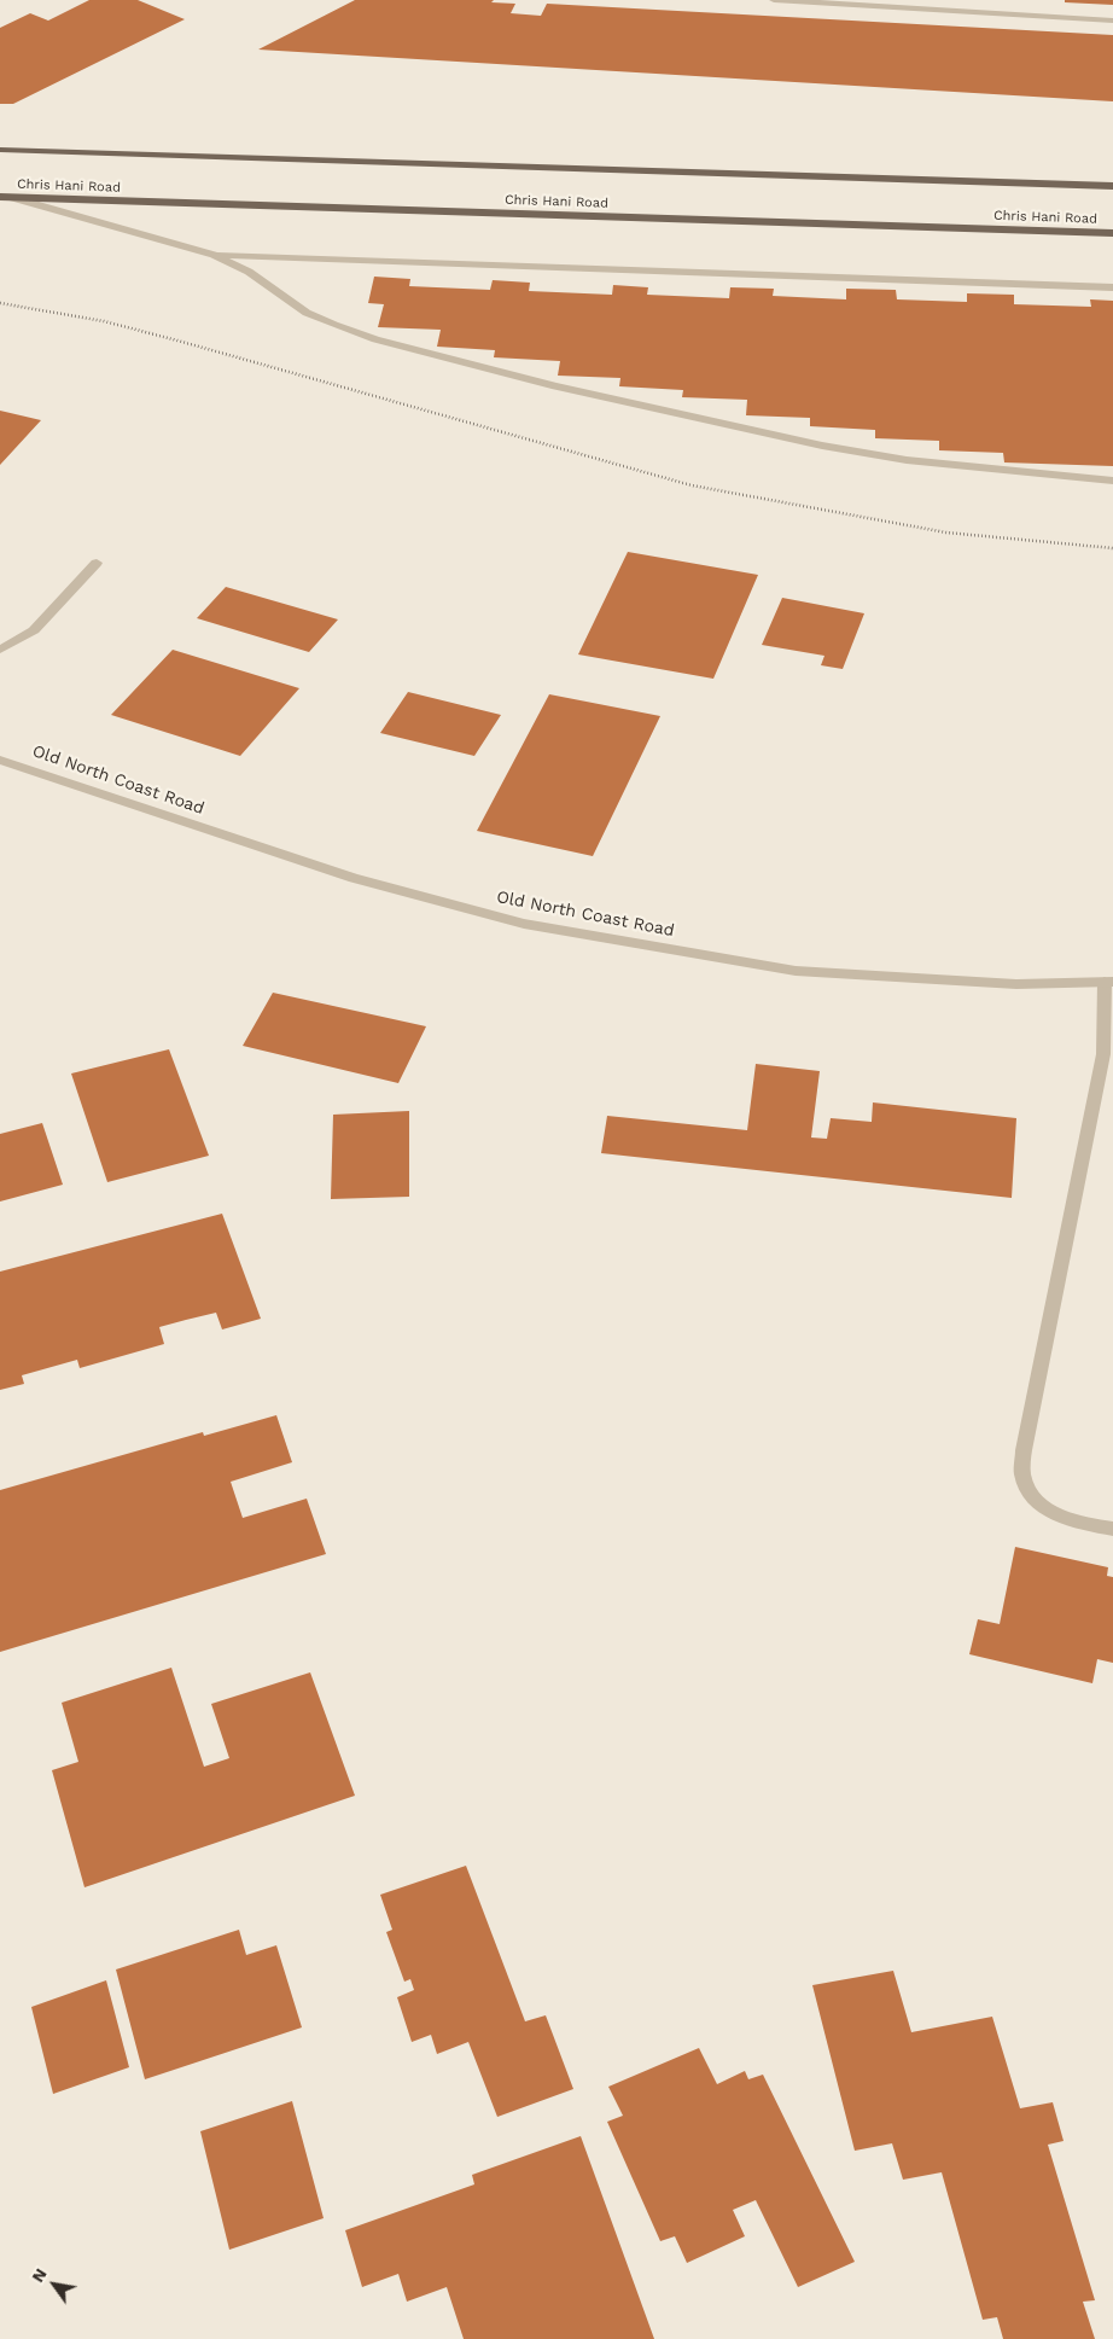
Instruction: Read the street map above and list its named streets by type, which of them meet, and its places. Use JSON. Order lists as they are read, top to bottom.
{
  "streets": {
    "main road": ["Chris Hani Road"],
    "street": ["Old North Coast Road"]
  },
  "north": "top left"
}
